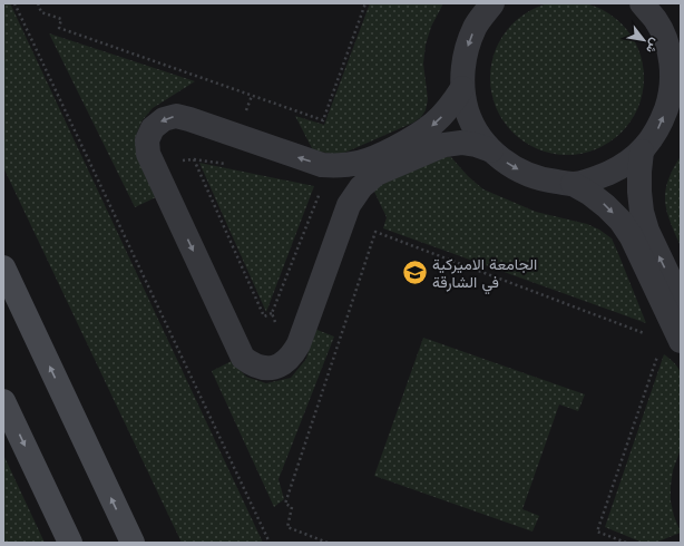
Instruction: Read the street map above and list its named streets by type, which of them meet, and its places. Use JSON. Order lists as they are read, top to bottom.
{
  "places": {
    "school or university": ["الجامعة الاميركية في الشارقة"]
  },
  "north": "bottom right"
}
